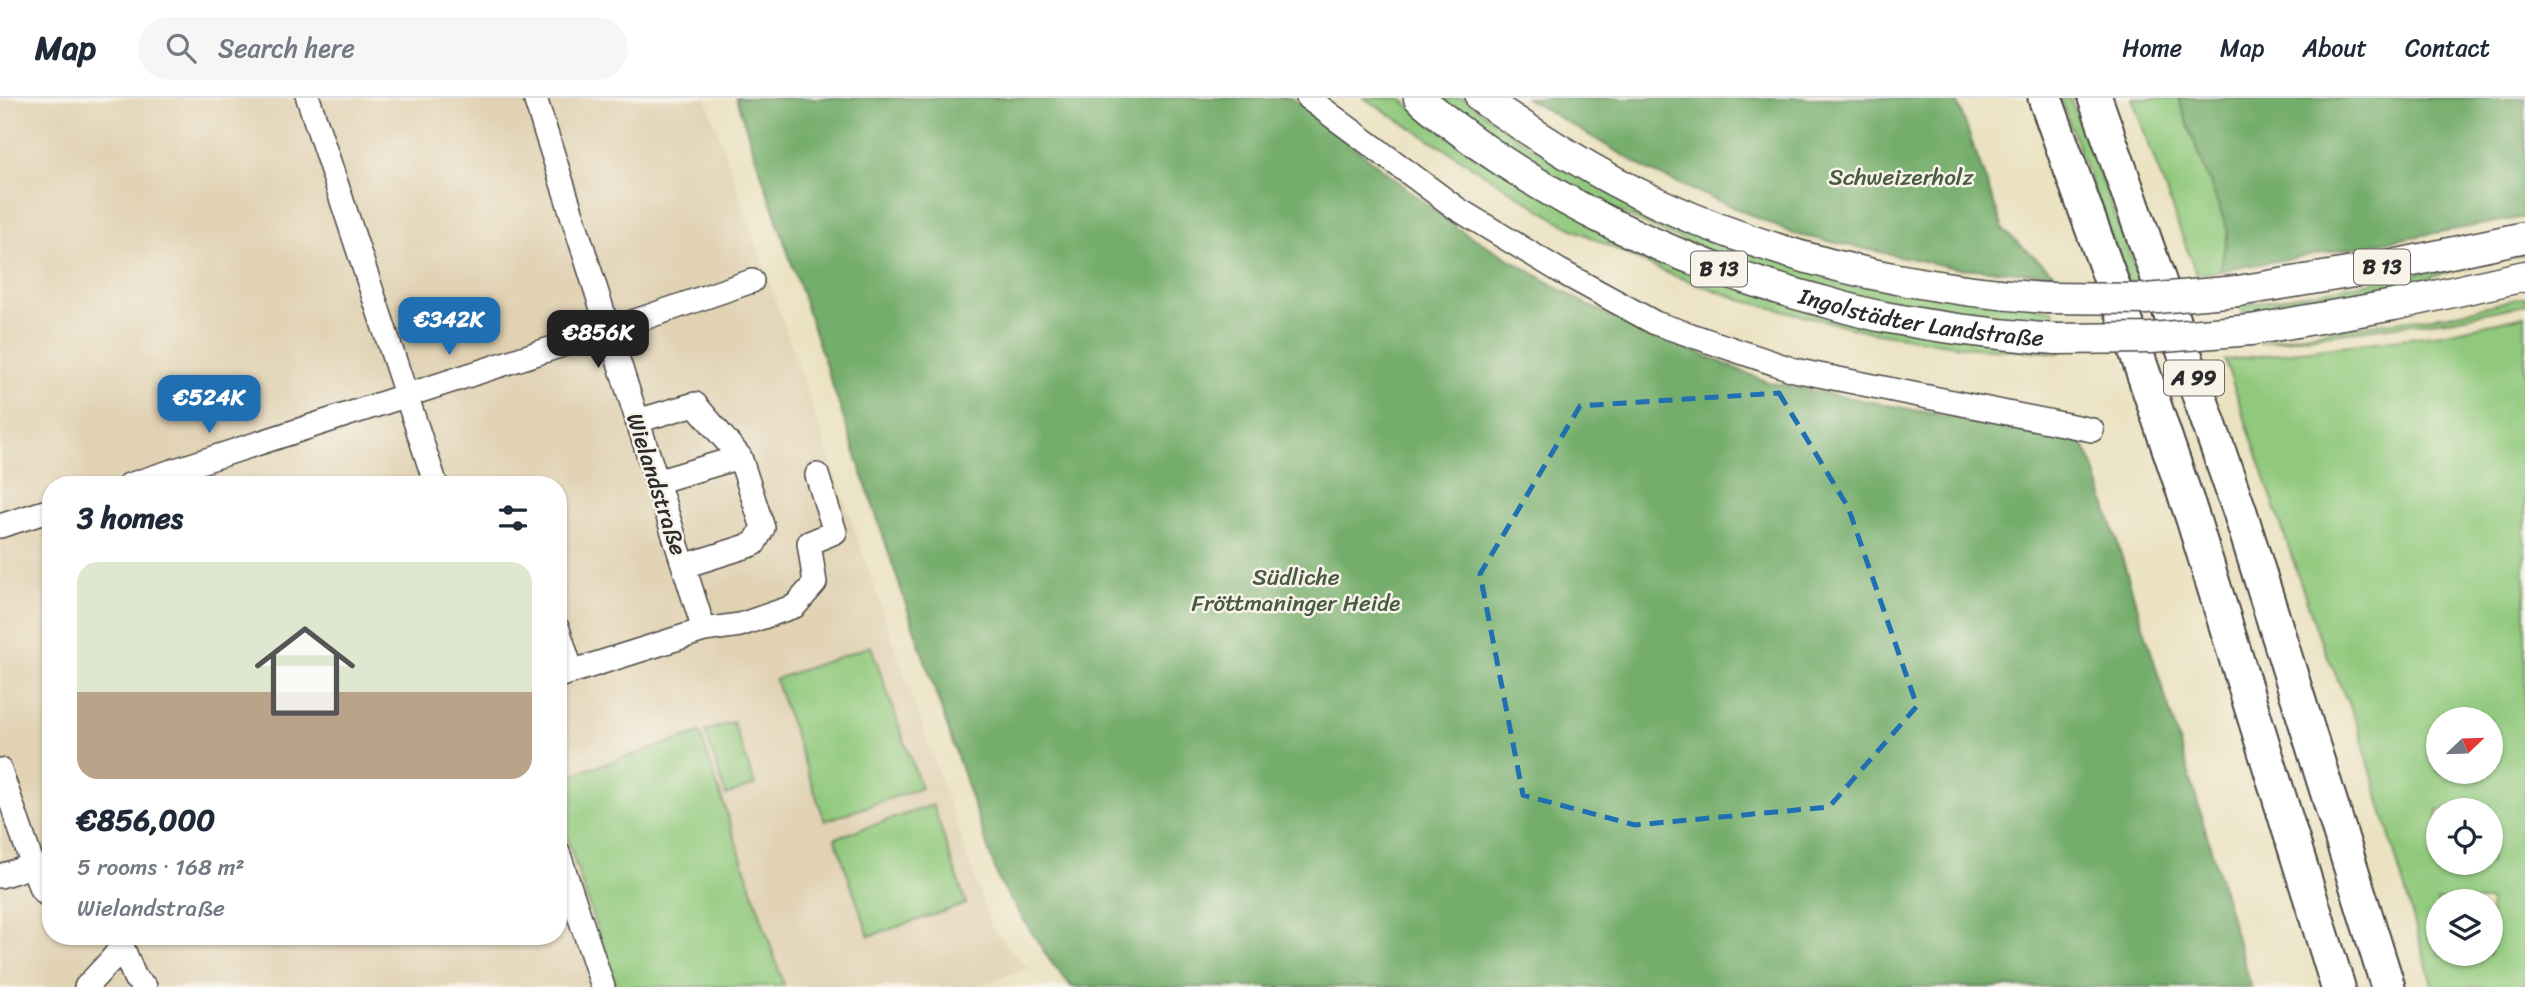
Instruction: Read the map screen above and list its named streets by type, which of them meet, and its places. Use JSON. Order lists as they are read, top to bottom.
{
  "streets": {
    "highway": ["A 99"],
    "main road": ["B 13", "Ingolstädter Landstraße"],
    "street": ["Wielandstraße"]
  },
  "parks": ["Schweizerholz", "Südliche Fröttmaninger Heide"],
  "north": "top right",
  "page": {
    "header": "Map",
    "search": "Search here",
    "nav": [
      "Home",
      "Map",
      "About",
      "Contact"
    ],
    "price": ["€342K", "€856K", "€524K"],
    "heading": "3 homes",
    "list": [
      {
        "name": "€856,000",
        "note": "5 rooms · 168 m² · Wielandstraße"
      }
    ]
  }
}
